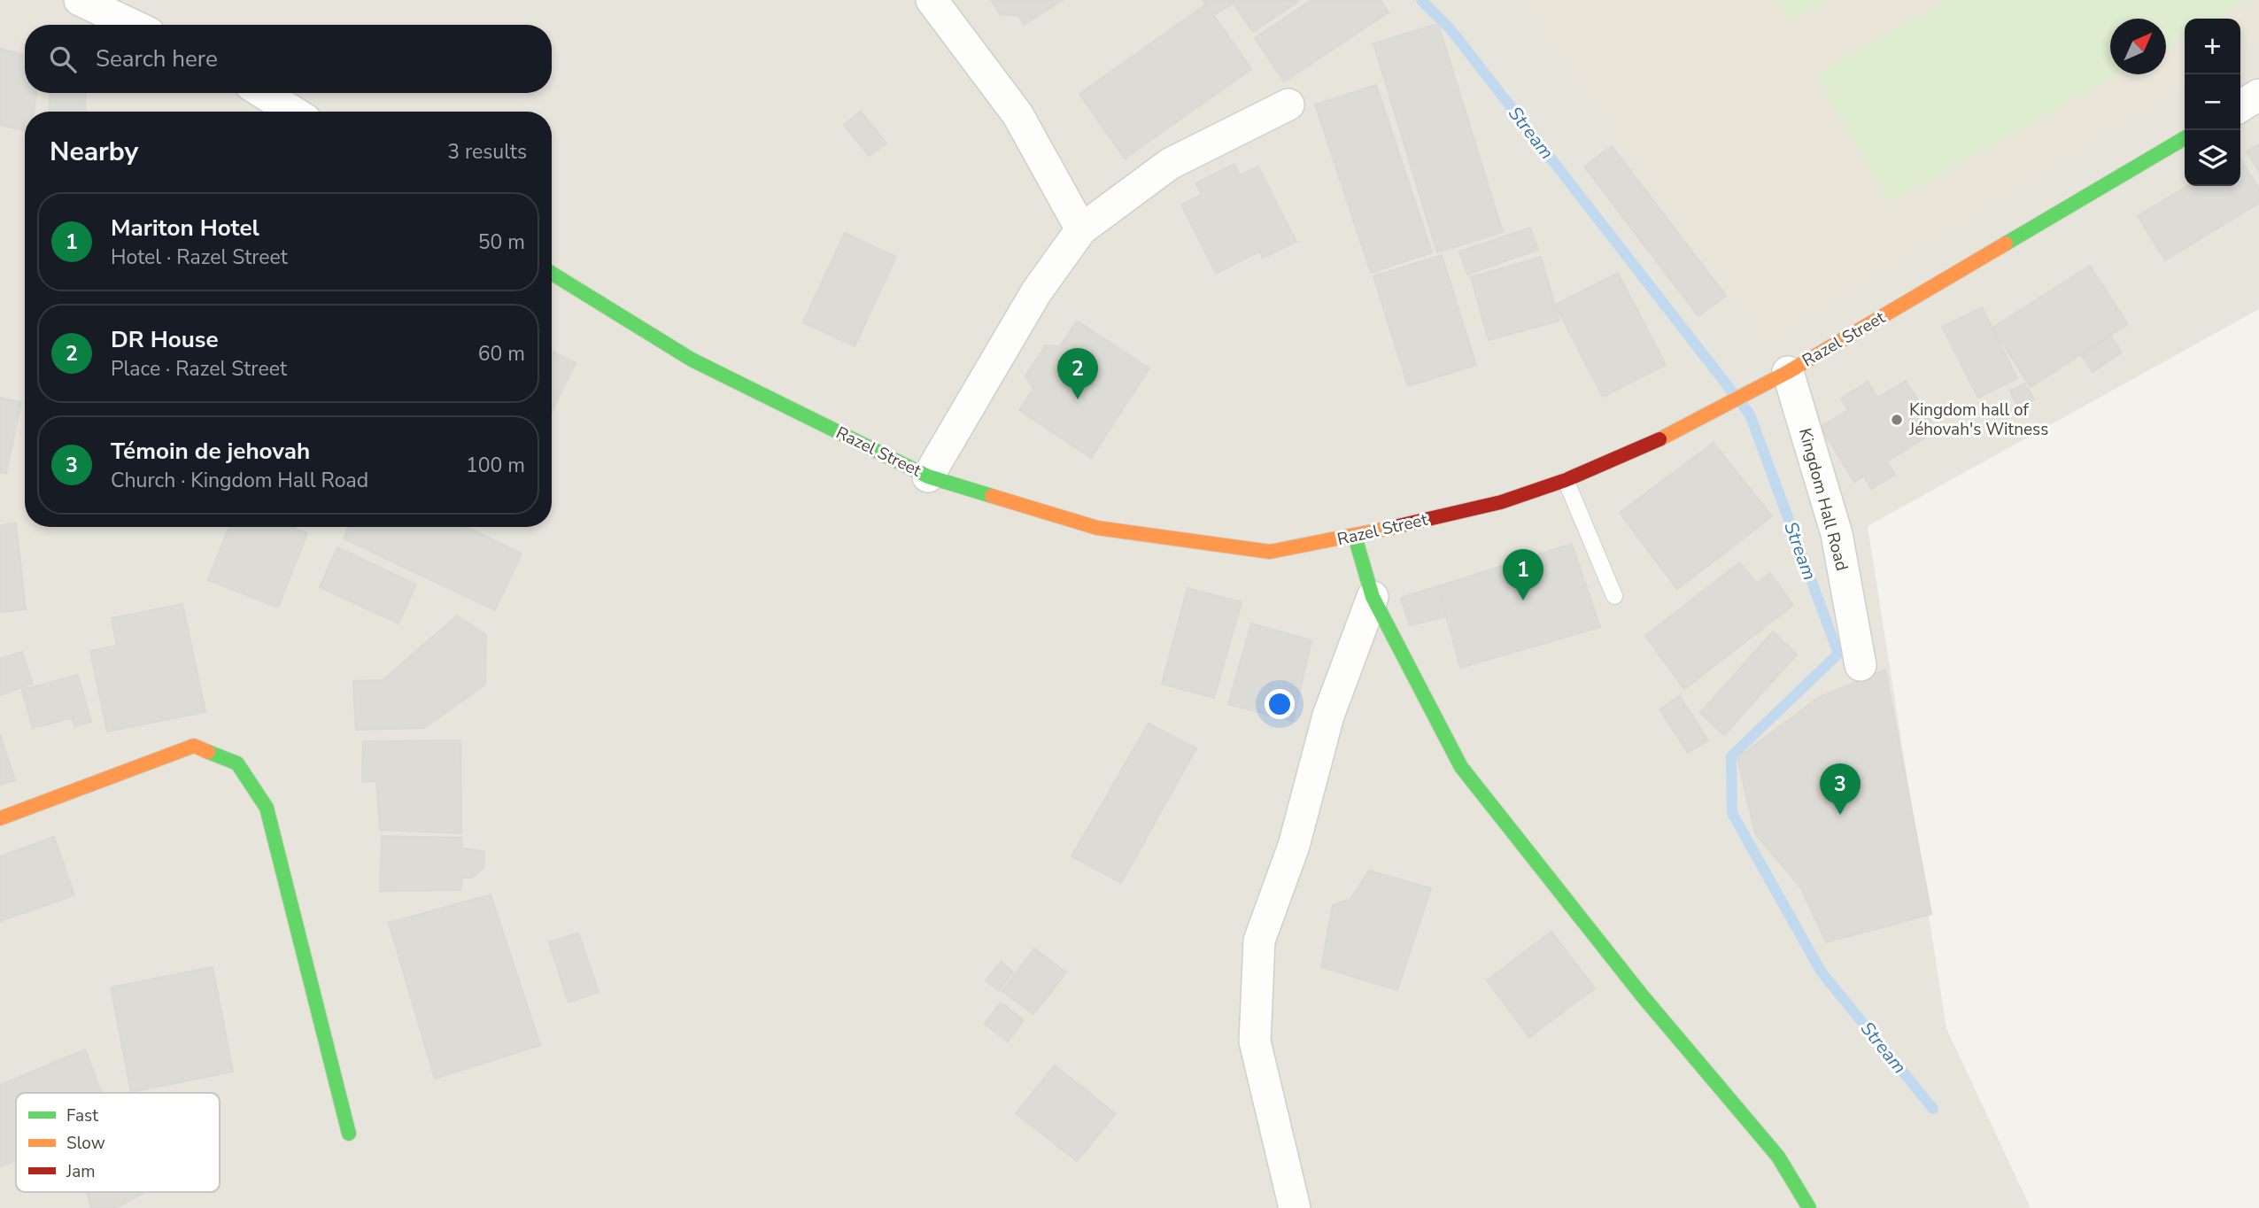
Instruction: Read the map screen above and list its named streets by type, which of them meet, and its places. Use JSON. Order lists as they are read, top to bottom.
{
  "streets": {
    "street": ["Razel Street", "Kingdom Hall Road"]
  },
  "crossings": [
    ["Razel Street", "Kingdom Hall Road"]
  ],
  "water": ["Stream"],
  "places": ["Kingdom hall of Jéhovah's Witness"],
  "legend": ["Fast", "Slow", "Jam"],
  "north": "top right",
  "page": {
    "map_buttons": ["+", "−"],
    "search": "Search here",
    "heading": ["Nearby", "3 results"],
    "list": [
      {
        "mark": "1",
        "name": "Mariton Hotel",
        "note": "Hotel · Razel Street",
        "value": "50 m"
      },
      {
        "mark": "2",
        "name": "DR House",
        "note": "Place · Razel Street",
        "value": "60 m"
      },
      {
        "mark": "3",
        "name": "Témoin de jehovah",
        "note": "Church · Kingdom Hall Road",
        "value": "100 m"
      }
    ],
    "pins": ["2", "1", "3"]
  }
}
